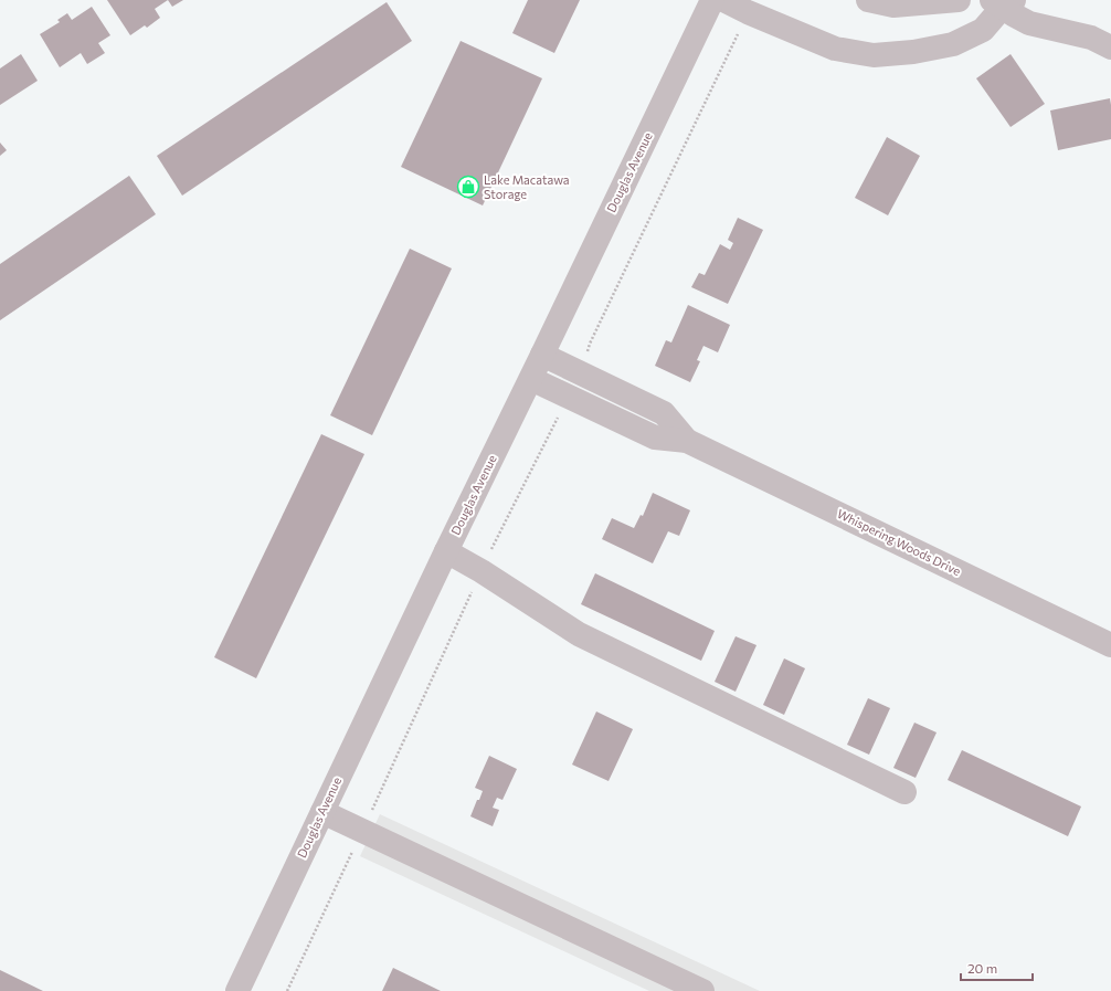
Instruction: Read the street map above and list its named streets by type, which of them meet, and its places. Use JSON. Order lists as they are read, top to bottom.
{
  "streets": {
    "street": ["Douglas Avenue", "Whispering Woods Drive"]
  },
  "crossings": [
    ["Douglas Avenue", "Whispering Woods Drive"]
  ],
  "places": {
    "shop": ["Lake Macatawa Storage"]
  },
  "scale_bar": "20 m"
}
